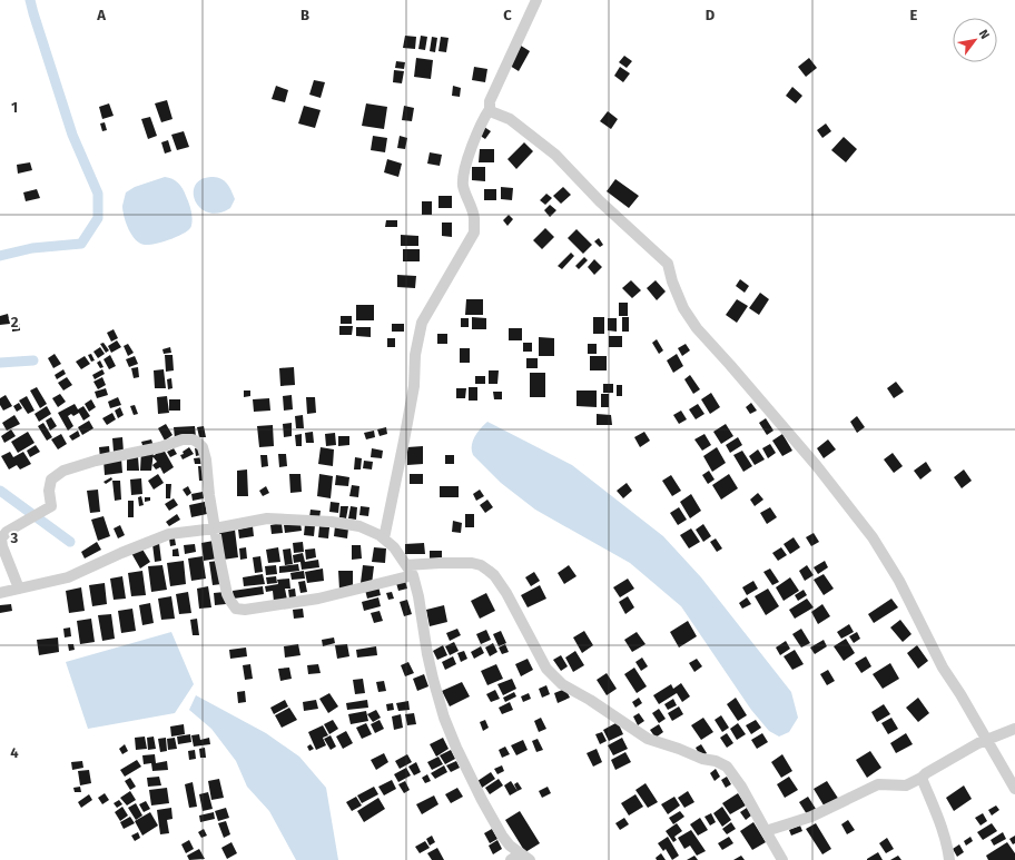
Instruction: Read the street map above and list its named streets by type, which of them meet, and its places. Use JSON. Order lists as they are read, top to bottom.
{
  "north": "top right",
  "grid": {
    "columns": [
      "A",
      "B",
      "C",
      "D",
      "E"
    ],
    "rows": [
      "1",
      "2",
      "3",
      "4"
    ]
  }
}
